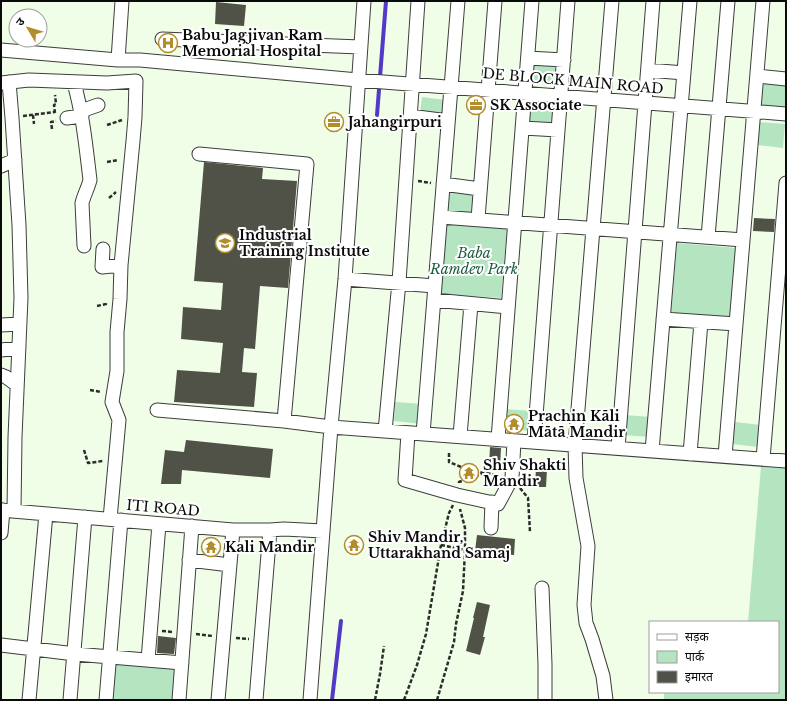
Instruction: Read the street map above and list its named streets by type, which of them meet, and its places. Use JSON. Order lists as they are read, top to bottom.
{
  "streets": {
    "street": ["DE BLOCK MAIN ROAD", "ITI ROAD"]
  },
  "parks": ["Baba Ramdev Park"],
  "places": {
    "hospital": ["Babu Jagjivan Ram Memorial Hospital"],
    "office": ["SK Associate", "Jahangirpuri"],
    "school or university": ["Industrial Training Institute"],
    "temple": [
      "Prachin Kāli Mātā Mandir",
      "Shiv Shakti Mandir",
      "Shiv Mandir, Uttarakhand Samaj",
      "Kali Mandir"
    ]
  },
  "legend": ["सड़क", "पार्क", "इमारत"],
  "north": "top left"
}
